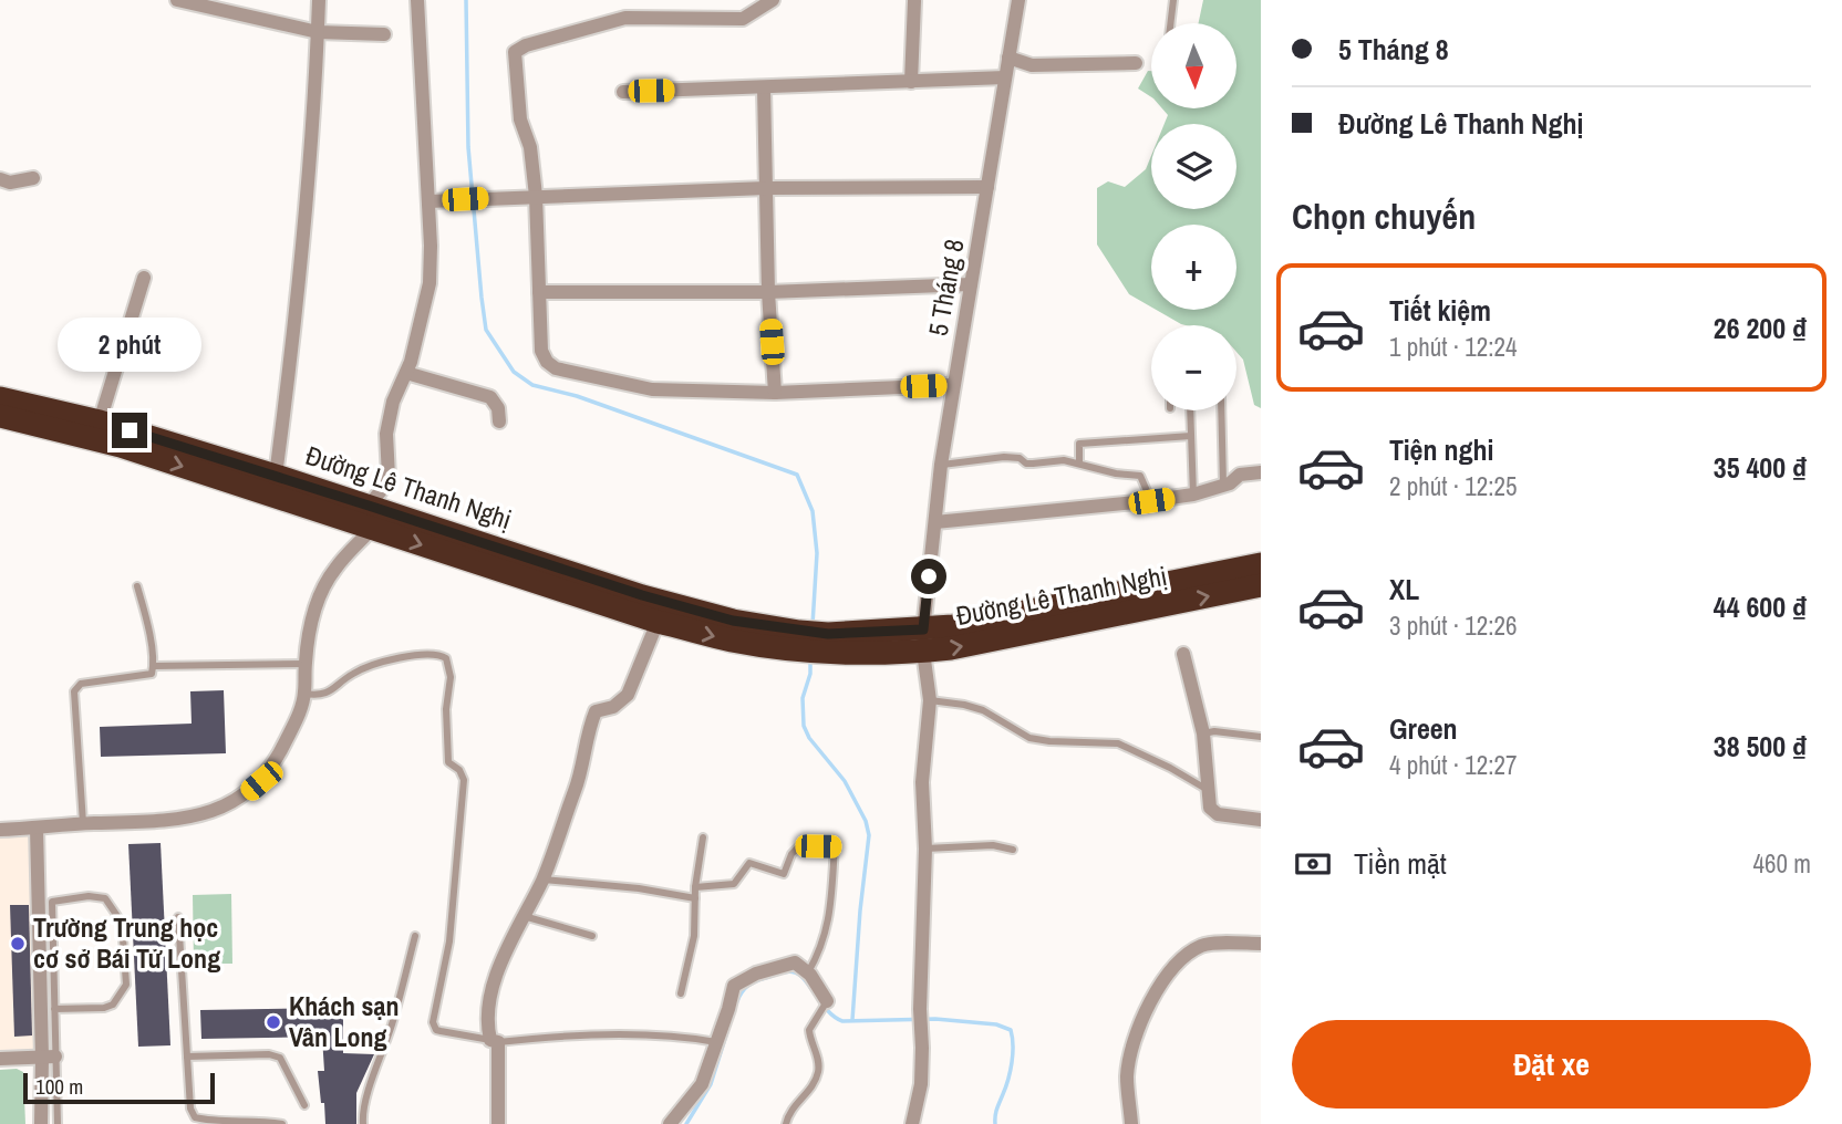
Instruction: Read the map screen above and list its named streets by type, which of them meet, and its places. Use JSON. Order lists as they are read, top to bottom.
{
  "streets": {
    "highway": ["Đường Lê Thanh Nghị"],
    "street": ["5 Tháng 8"]
  },
  "crossings": [
    ["5 Tháng 8", "Đường Lê Thanh Nghị"]
  ],
  "places": ["Trường Trung học cơ sở Bái Tử Long", "Khách sạn Vân Long"],
  "scale_bar": "100 m",
  "north": "bottom",
  "page": {
    "banner": ["5 Tháng 8", "Đường Lê Thanh Nghị"],
    "map_buttons": ["+", "−"],
    "heading": "Chọn chuyến",
    "list": [
      {
        "name": "Tiết kiệm",
        "note": "1 phút · 12:24",
        "value": "26 200 ₫"
      },
      {
        "name": "Tiện nghi",
        "note": "2 phút · 12:25",
        "value": "35 400 ₫"
      },
      {
        "name": "XL",
        "note": "3 phút · 12:26",
        "value": "44 600 ₫"
      },
      {
        "name": "Green",
        "note": "4 phút · 12:27",
        "value": "38 500 ₫"
      }
    ],
    "bubble": "2 phút",
    "pay": ["Tiền mặt", "460 m"],
    "buttons": "Đặt xe",
    "scale": "100 m"
  }
}
